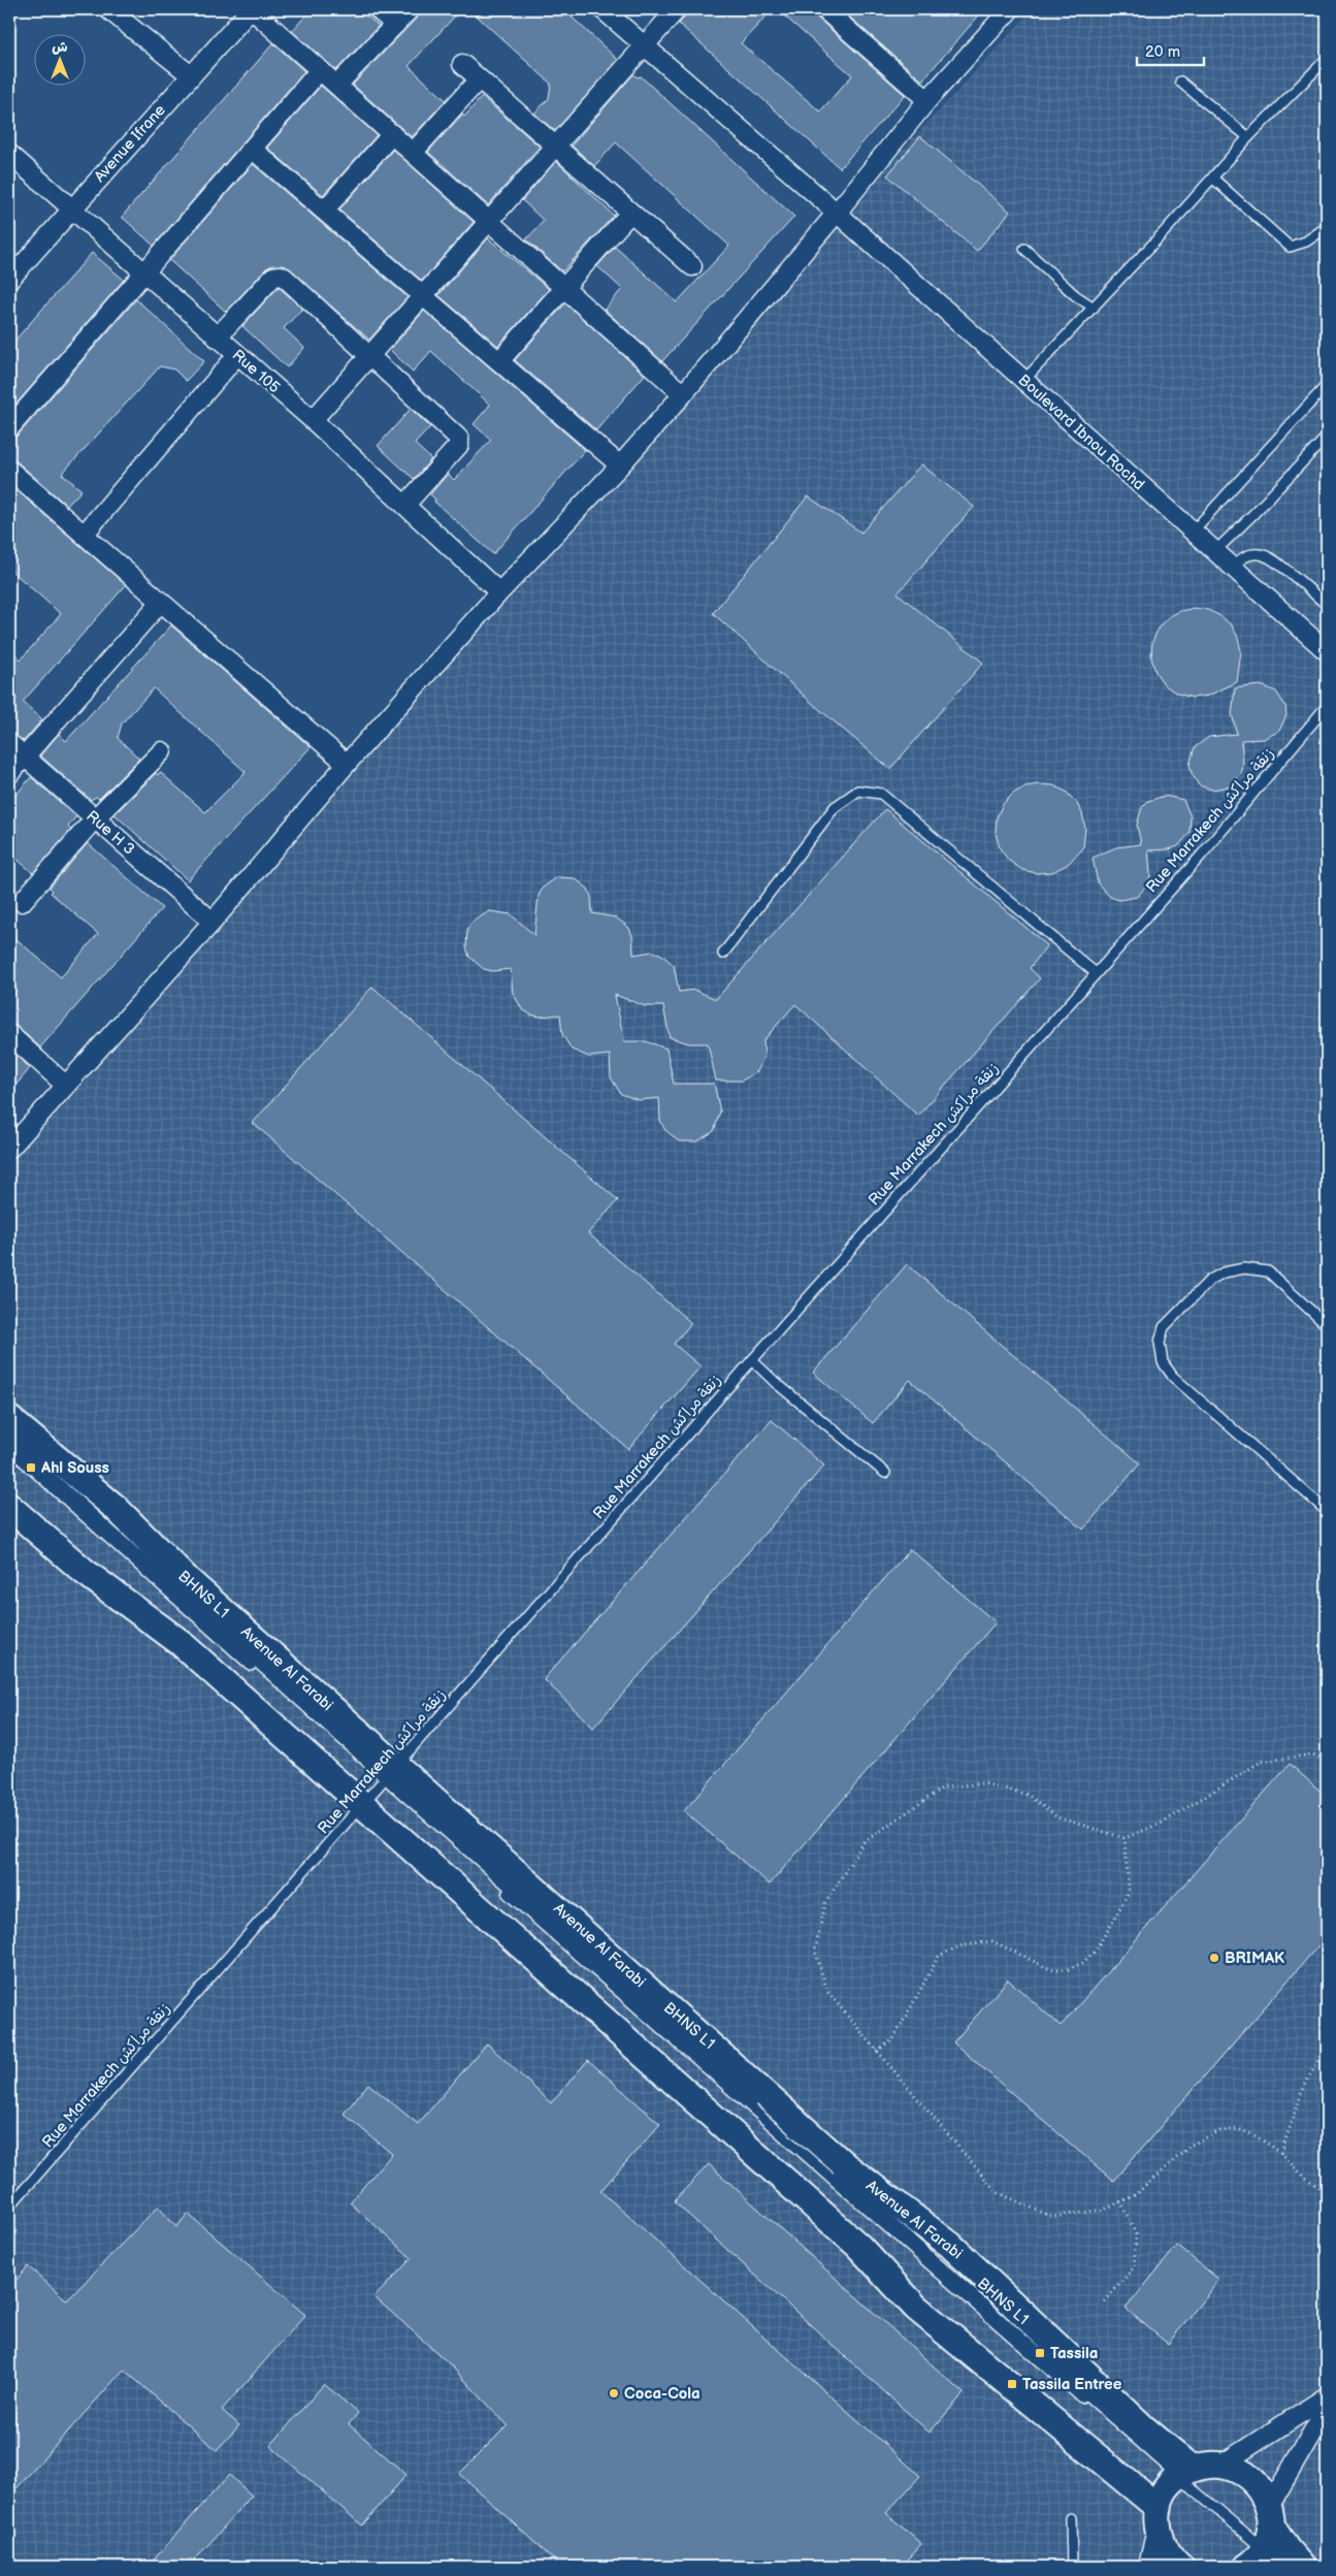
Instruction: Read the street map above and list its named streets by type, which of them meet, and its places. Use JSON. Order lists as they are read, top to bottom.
{
  "streets": {
    "street": [
      "Avenue Ifrane",
      "Rue 105",
      "Boulevard Ibnou Rochd",
      "Rue H 3",
      "Avenue Al Farabi"
    ],
    "lane": ["Rue Marrakech زنقة مراكش", "BHNS L1"]
  },
  "crossings": [
    ["Avenue Ifrane", "Rue 105"],
    ["Rue Marrakech زنقة مراكش", "BHNS L1"],
    ["Rue Marrakech زنقة مراكش", "Avenue Al Farabi"],
    ["BHNS L1", "Avenue Al Farabi"]
  ],
  "places": {
    "transit": ["Ahl Souss", "Tassila", "Tassila Entree"],
    "other": ["BRIMAK", "Coca-Cola"]
  },
  "scale_bar": "20 m",
  "north": "top"
}
